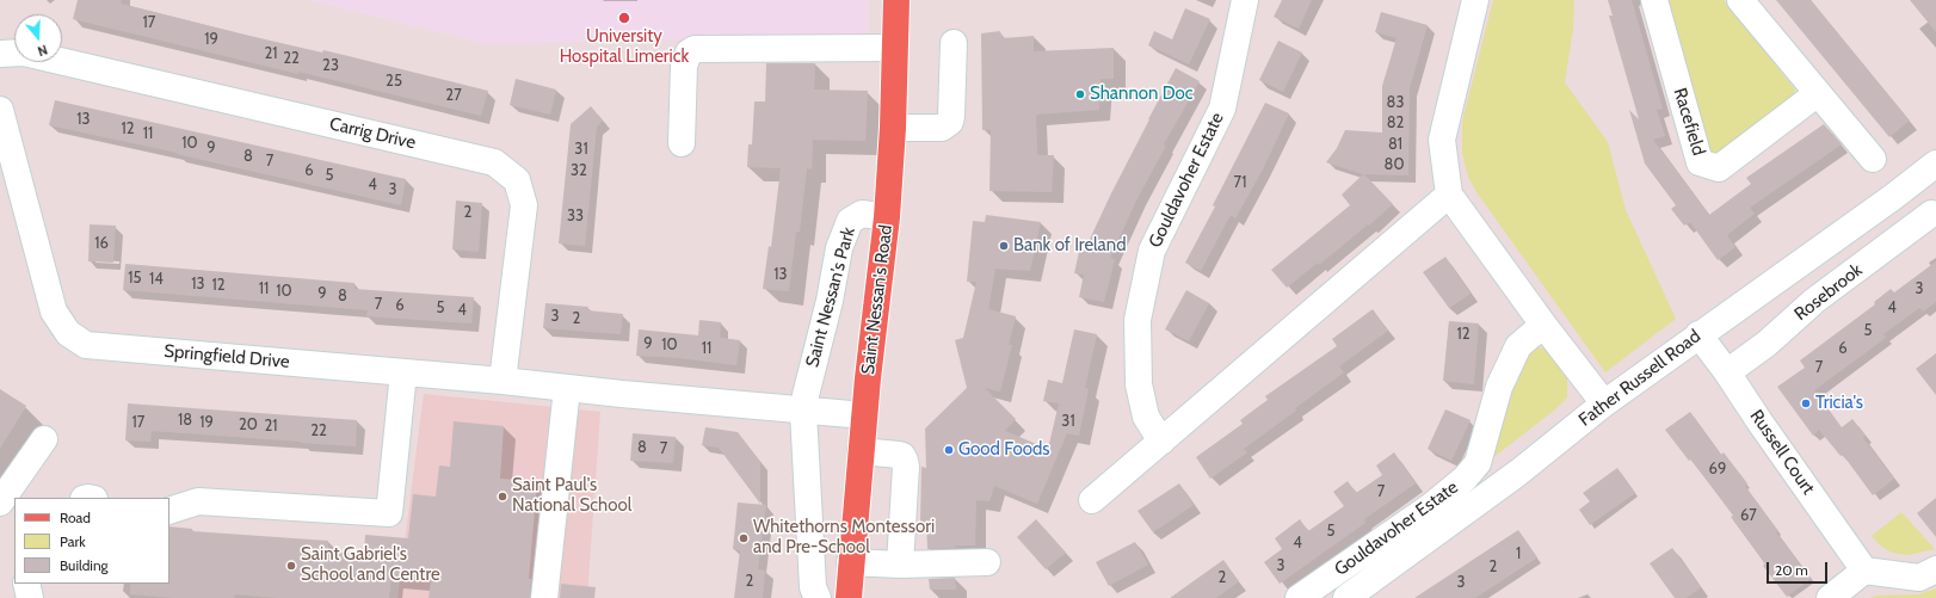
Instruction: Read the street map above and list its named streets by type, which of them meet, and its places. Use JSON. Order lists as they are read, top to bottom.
{
  "streets": {
    "main road": ["Saint Nessan's Road"],
    "street": [
      "Racefield",
      "Carrig Drive",
      "Gouldavoher Estate",
      "Rosebrook",
      "Saint Nessan's Park",
      "Springfield Drive",
      "Father Russell Road",
      "Russell Court"
    ]
  },
  "crossings": [
    ["Carrig Drive", "Springfield Drive"],
    ["Rosebrook", "Russell Court"],
    ["Saint Nessan's Park", "Saint Nessan's Road"],
    ["Saint Nessan's Park", "Springfield Drive"],
    ["Father Russell Road", "Russell Court"]
  ],
  "places": [
    "University Hospital Limerick",
    "Shannon Doc",
    "Bank of Ireland",
    "Tricia's",
    "Good Foods",
    "Saint Paul's National School",
    "Whitethorns Montessori and Pre-School",
    "Saint Gabriel's School and Centre"
  ],
  "house_numbers": [
    "17",
    "19",
    "21",
    "22",
    "23",
    "25",
    "27",
    "83",
    "13",
    "82",
    "12",
    "11",
    "10",
    "81",
    "9",
    "31",
    "8",
    "7",
    "80",
    "6",
    "32",
    "5",
    "71",
    "4",
    "3",
    "2",
    "33",
    "16",
    "13",
    "15",
    "14",
    "13",
    "12",
    "11",
    "3",
    "10",
    "9",
    "8",
    "7",
    "6",
    "5",
    "4",
    "4",
    "3",
    "2",
    "5",
    "12",
    "9",
    "10",
    "11",
    "6",
    "7",
    "18",
    "31",
    "17",
    "19",
    "20",
    "21",
    "22",
    "8",
    "7",
    "69",
    "7",
    "67",
    "5",
    "4",
    "1",
    "3",
    "2",
    "2",
    "2",
    "3"
  ],
  "legend": ["Road", "Park", "Building"],
  "scale_bar": "20 m",
  "north": "bottom"
}
